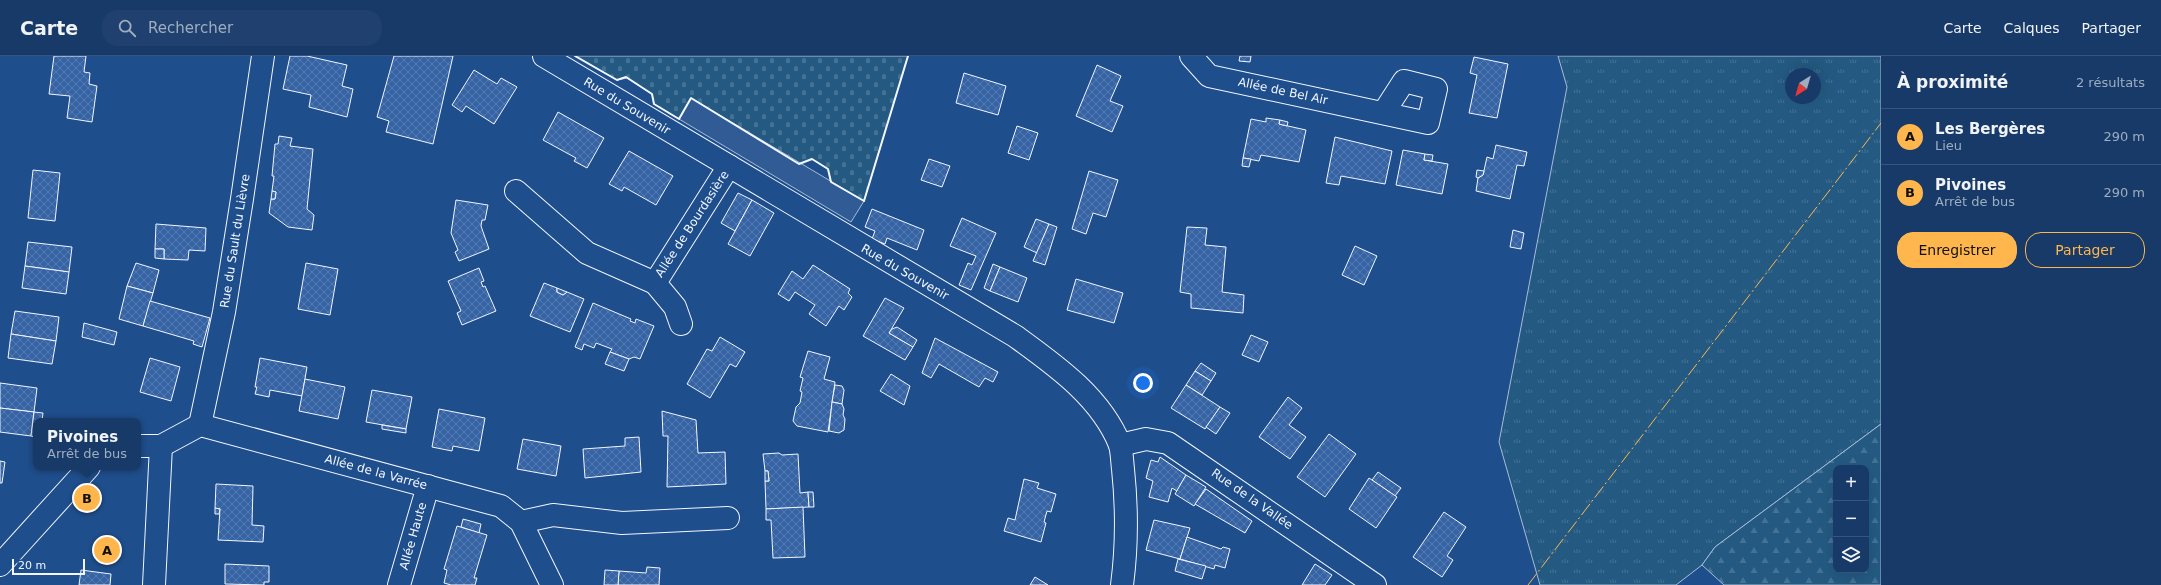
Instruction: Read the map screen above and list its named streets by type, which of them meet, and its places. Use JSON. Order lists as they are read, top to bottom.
{
  "streets": {
    "street": [
      "Allée de Bel Air",
      "Rue du Souvenir",
      "Allée de Bourdasière",
      "Rue du Sault du Lièvre",
      "Allée de la Varrée",
      "Rue de la Vallée",
      "Allée Haute"
    ]
  },
  "crossings": [
    ["Rue du Souvenir", "Allée de Bourdasière"],
    ["Rue du Souvenir", "Rue de la Vallée"],
    ["Rue du Sault du Lièvre", "Allée de la Varrée"],
    ["Allée de la Varrée", "Allée Haute"]
  ],
  "scale_bar": "20 m",
  "north": "bottom left",
  "page": {
    "header": "Carte",
    "search": "Rechercher",
    "nav": ["Carte", "Calques", "Partager"],
    "heading": ["À proximité", "2 résultats"],
    "list": [
      {
        "mark": "A",
        "name": "Les Bergères",
        "note": "Lieu",
        "value": "290 m"
      },
      {
        "mark": "B",
        "name": "Pivoines",
        "note": "Arrêt de bus",
        "value": "290 m"
      }
    ],
    "buttons": ["Enregistrer", "Partager"],
    "popup": ["Pivoines", "Arrêt de bus"],
    "map_buttons": ["+", "−"],
    "pins": ["B", "A"],
    "scale": "20 m"
  }
}
